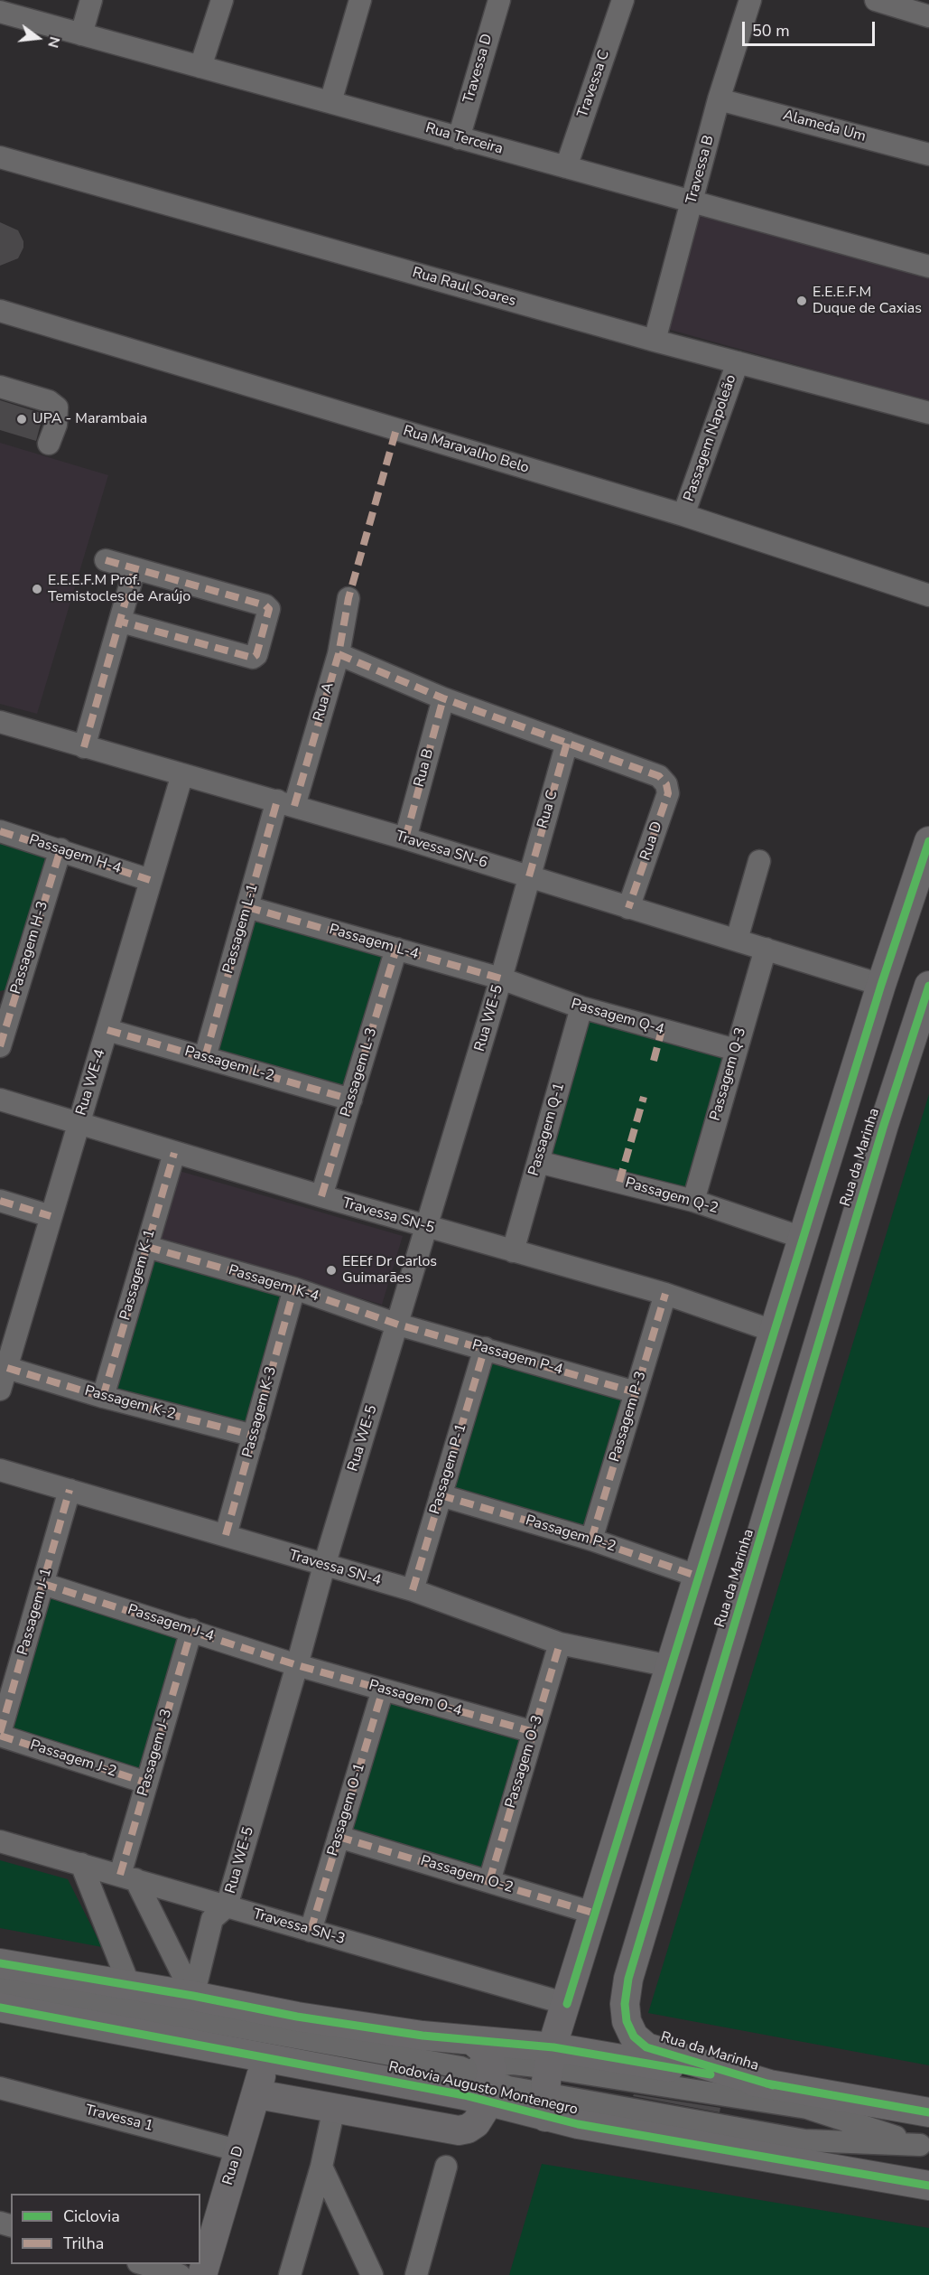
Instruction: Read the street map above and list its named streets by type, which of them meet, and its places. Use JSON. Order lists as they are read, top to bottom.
{
  "streets": {
    "main road": ["Rua D", "Rua da Marinha", "Rodovia Augusto Montenegro"],
    "street": [
      "Travessa D",
      "Travessa C",
      "Alameda Um",
      "Rua Terceira",
      "Travessa B",
      "Rua Raul Soares",
      "Passagem Napoleão",
      "Rua Maravalho Belo",
      "Rua A",
      "Rua B",
      "Rua C",
      "Travessa SN-6",
      "Passagem H-4",
      "Passagem L-1",
      "Passagem L-4",
      "Passagem H-3",
      "Passagem Q-4",
      "Rua WE-5",
      "Passagem L-2",
      "Passagem L-3",
      "Passagem Q-3",
      "Rua WE-4",
      "Passagem Q-1",
      "Passagem Q-2",
      "Travessa SN-5",
      "Passagem K-1",
      "Passagem K-4",
      "Passagem P-4",
      "Passagem K-2",
      "Passagem K-3",
      "Passagem P-3",
      "Passagem P-1",
      "Passagem P-2",
      "Travessa SN-4",
      "Passagem J-1",
      "Passagem J-4",
      "Passagem O-4",
      "Passagem J-3",
      "Passagem J-2",
      "Passagem O-3",
      "Passagem O-1",
      "Passagem O-2",
      "Travessa SN-3",
      "Travessa 1"
    ]
  },
  "crossings": [
    ["Travessa D", "Rua Terceira"],
    ["Travessa C", "Rua Terceira"],
    ["Alameda Um", "Travessa B"],
    ["Rua Terceira", "Travessa B"],
    ["Travessa B", "Rua Raul Soares"],
    ["Rua Raul Soares", "Passagem Napoleão"],
    ["Passagem Napoleão", "Rua Maravalho Belo"],
    ["Rua A", "Travessa SN-6"],
    ["Rua A", "Passagem L-1"],
    ["Rua B", "Travessa SN-6"],
    ["Rua C", "Rua D"],
    ["Rua C", "Travessa SN-6"],
    ["Rua C", "Rua WE-5"],
    ["Rua D", "Travessa SN-6"],
    ["Rua D", "Rodovia Augusto Montenegro"],
    ["Rua D", "Travessa 1"],
    ["Travessa SN-6", "Passagem L-1"],
    ["Travessa SN-6", "Rua WE-5"],
    ["Travessa SN-6", "Passagem Q-3"],
    ["Travessa SN-6", "Rua WE-4"],
    ["Travessa SN-6", "Rua da Marinha"],
    ["Passagem H-4", "Passagem H-3"],
    ["Passagem H-4", "Rua WE-4"],
    ["Passagem L-1", "Passagem L-4"],
    ["Passagem L-1", "Passagem L-2"],
    ["Passagem L-4", "Passagem Q-4"],
    ["Passagem L-4", "Rua WE-5"],
    ["Passagem L-4", "Passagem L-3"],
    ["Passagem Q-4", "Rua WE-5"],
    ["Passagem Q-4", "Passagem Q-3"],
    ["Passagem Q-4", "Passagem Q-1"],
    ["Rua WE-5", "Travessa SN-5"],
    ["Rua WE-5", "Passagem K-4"],
    ["Rua WE-5", "Passagem P-4"],
    ["Rua WE-5", "Travessa SN-4"],
    ["Rua WE-5", "Passagem J-4"],
    ["Rua WE-5", "Passagem O-4"],
    ["Rua WE-5", "Travessa SN-3"],
    ["Rua WE-5", "Rodovia Augusto Montenegro"],
    ["Passagem L-2", "Passagem L-3"],
    ["Passagem L-2", "Rua WE-4"],
    ["Passagem L-3", "Travessa SN-5"],
    ["Passagem Q-3", "Passagem Q-2"],
    ["Rua WE-4", "Travessa SN-5"],
    ["Rua WE-4", "Passagem K-2"],
    ["Passagem Q-1", "Passagem Q-2"],
    ["Passagem Q-1", "Travessa SN-5"],
    ["Rua da Marinha", "Passagem Q-2"],
    ["Rua da Marinha", "Travessa SN-5"],
    ["Rua da Marinha", "Passagem P-2"],
    ["Rua da Marinha", "Travessa SN-4"],
    ["Rua da Marinha", "Passagem O-2"],
    ["Rua da Marinha", "Travessa SN-3"],
    ["Rua da Marinha", "Rodovia Augusto Montenegro"],
    ["Travessa SN-5", "Passagem K-1"],
    ["Travessa SN-5", "Passagem P-3"],
    ["Passagem K-1", "Passagem K-4"],
    ["Passagem K-1", "Passagem K-2"],
    ["Passagem K-4", "Passagem P-4"],
    ["Passagem K-4", "Passagem K-3"],
    ["Passagem P-4", "Passagem P-3"],
    ["Passagem P-4", "Passagem P-1"],
    ["Passagem K-2", "Passagem K-3"],
    ["Passagem K-3", "Travessa SN-4"],
    ["Passagem P-3", "Passagem P-2"],
    ["Passagem P-1", "Passagem P-2"],
    ["Passagem P-1", "Travessa SN-4"],
    ["Travessa SN-4", "Passagem J-1"],
    ["Travessa SN-4", "Passagem O-3"],
    ["Passagem J-1", "Passagem J-4"],
    ["Passagem J-1", "Passagem J-2"],
    ["Passagem J-4", "Passagem O-4"],
    ["Passagem J-4", "Passagem J-3"],
    ["Passagem O-4", "Passagem O-3"],
    ["Passagem O-4", "Passagem O-1"],
    ["Passagem J-3", "Passagem J-2"],
    ["Passagem J-3", "Travessa SN-3"],
    ["Passagem O-3", "Passagem O-2"],
    ["Passagem O-1", "Passagem O-2"],
    ["Passagem O-1", "Travessa SN-3"]
  ],
  "places": [
    "E.E.E.F.M Duque de Caxias",
    "UPA - Marambaia",
    "E.E.E.F.M Prof. Temistocles de Araújo",
    "EEEf Dr Carlos Guimarães"
  ],
  "legend": ["Ciclovia", "Trilha"],
  "scale_bar": "50 m",
  "north": "right"
}
